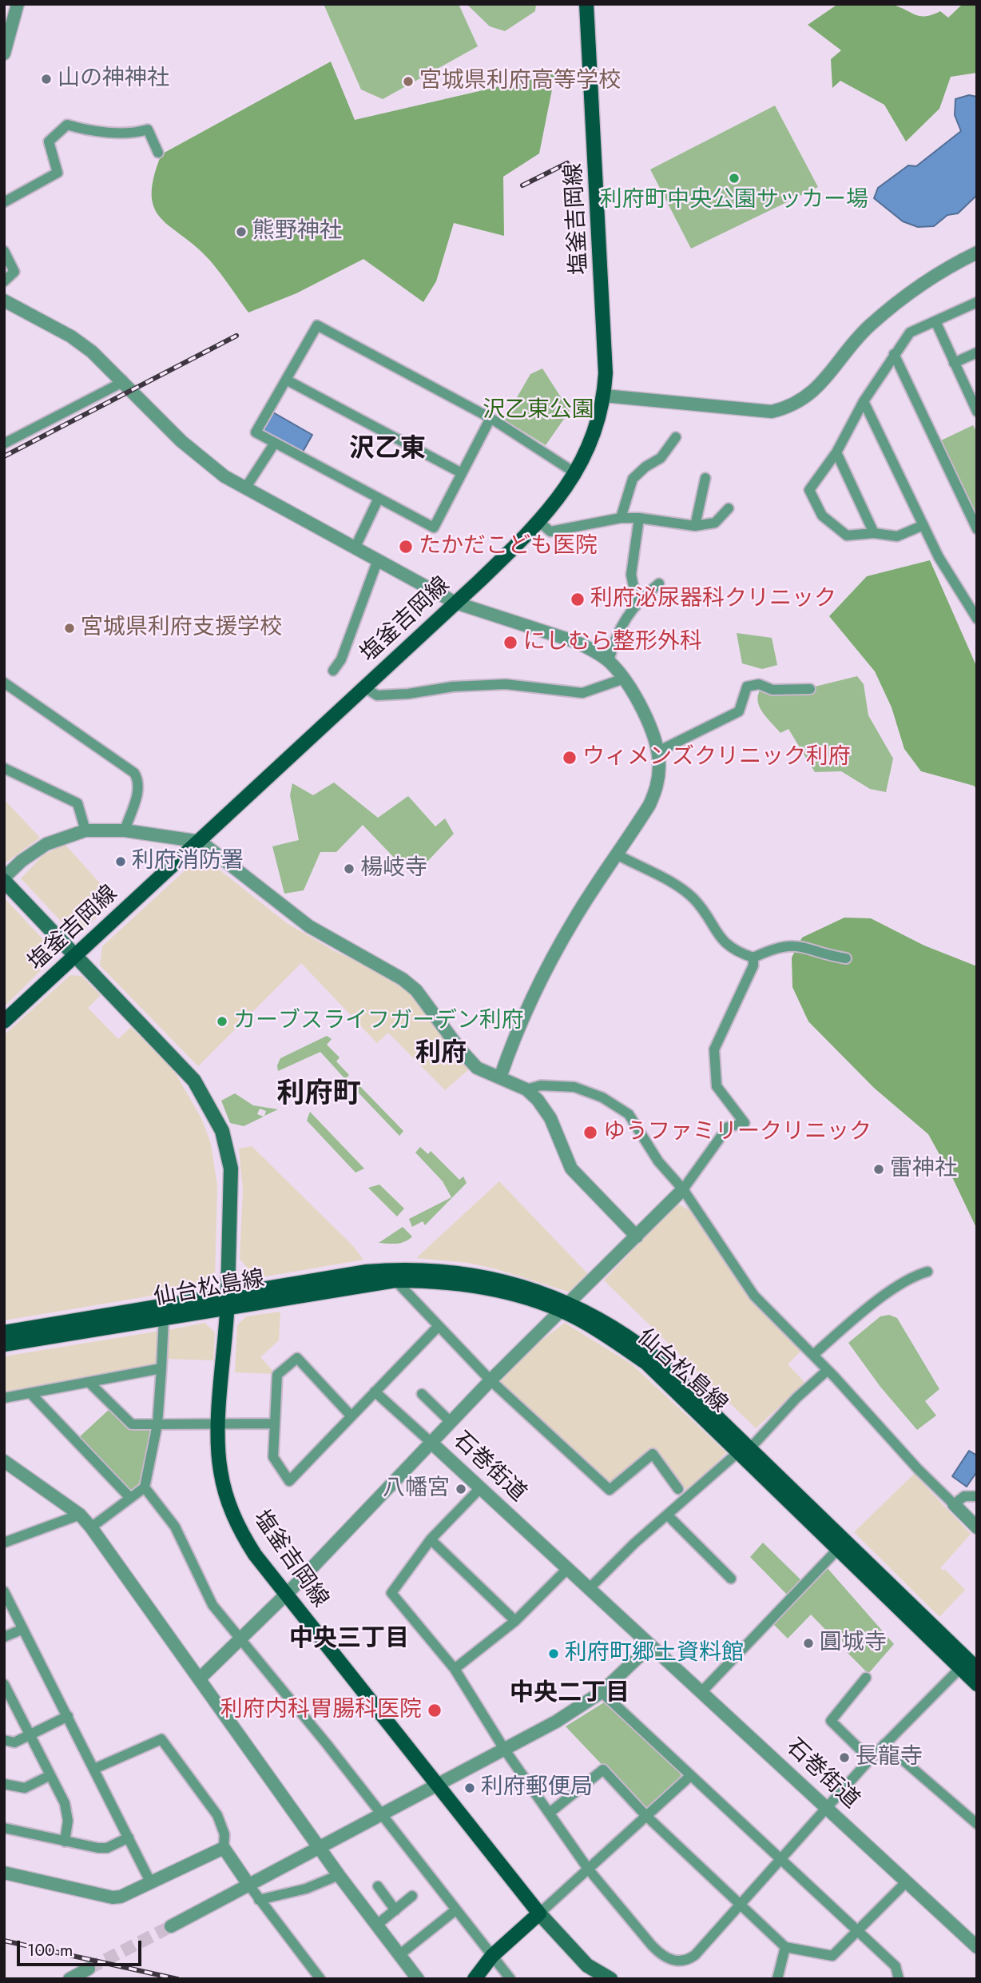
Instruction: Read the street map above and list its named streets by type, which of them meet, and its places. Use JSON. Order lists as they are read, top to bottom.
{
  "streets": {
    "main road": ["塩釜吉岡線", "仙台松島線"],
    "street": ["石巻街道"]
  },
  "crossings": [
    ["塩釜吉岡線", "仙台松島線"],
    ["塩釜吉岡線", "石巻街道"]
  ],
  "districts": [
    "沢乙東",
    "利府",
    "利府町",
    "中央三丁目",
    "中央二丁目"
  ],
  "parks": ["沢乙東公園"],
  "places": [
    "山の神神社",
    "宮城県利府高等学校",
    "利府町中央公園サッカー場",
    "熊野神社",
    "たかだこども医院",
    "利府泌尿器科クリニック",
    "宮城県利府支援学校",
    "にしむら整形外科",
    "ウィメンズクリニック利府",
    "利府消防署",
    "楊岐寺",
    "カーブスライフガーデン利府",
    "ゆうファミリークリニック",
    "雷神社",
    "八幡宮",
    "圓城寺",
    "利府町郷土資料館",
    "利府内科胃腸科医院",
    "長龍寺",
    "利府郵便局"
  ],
  "scale_bar": "100 m"
}
